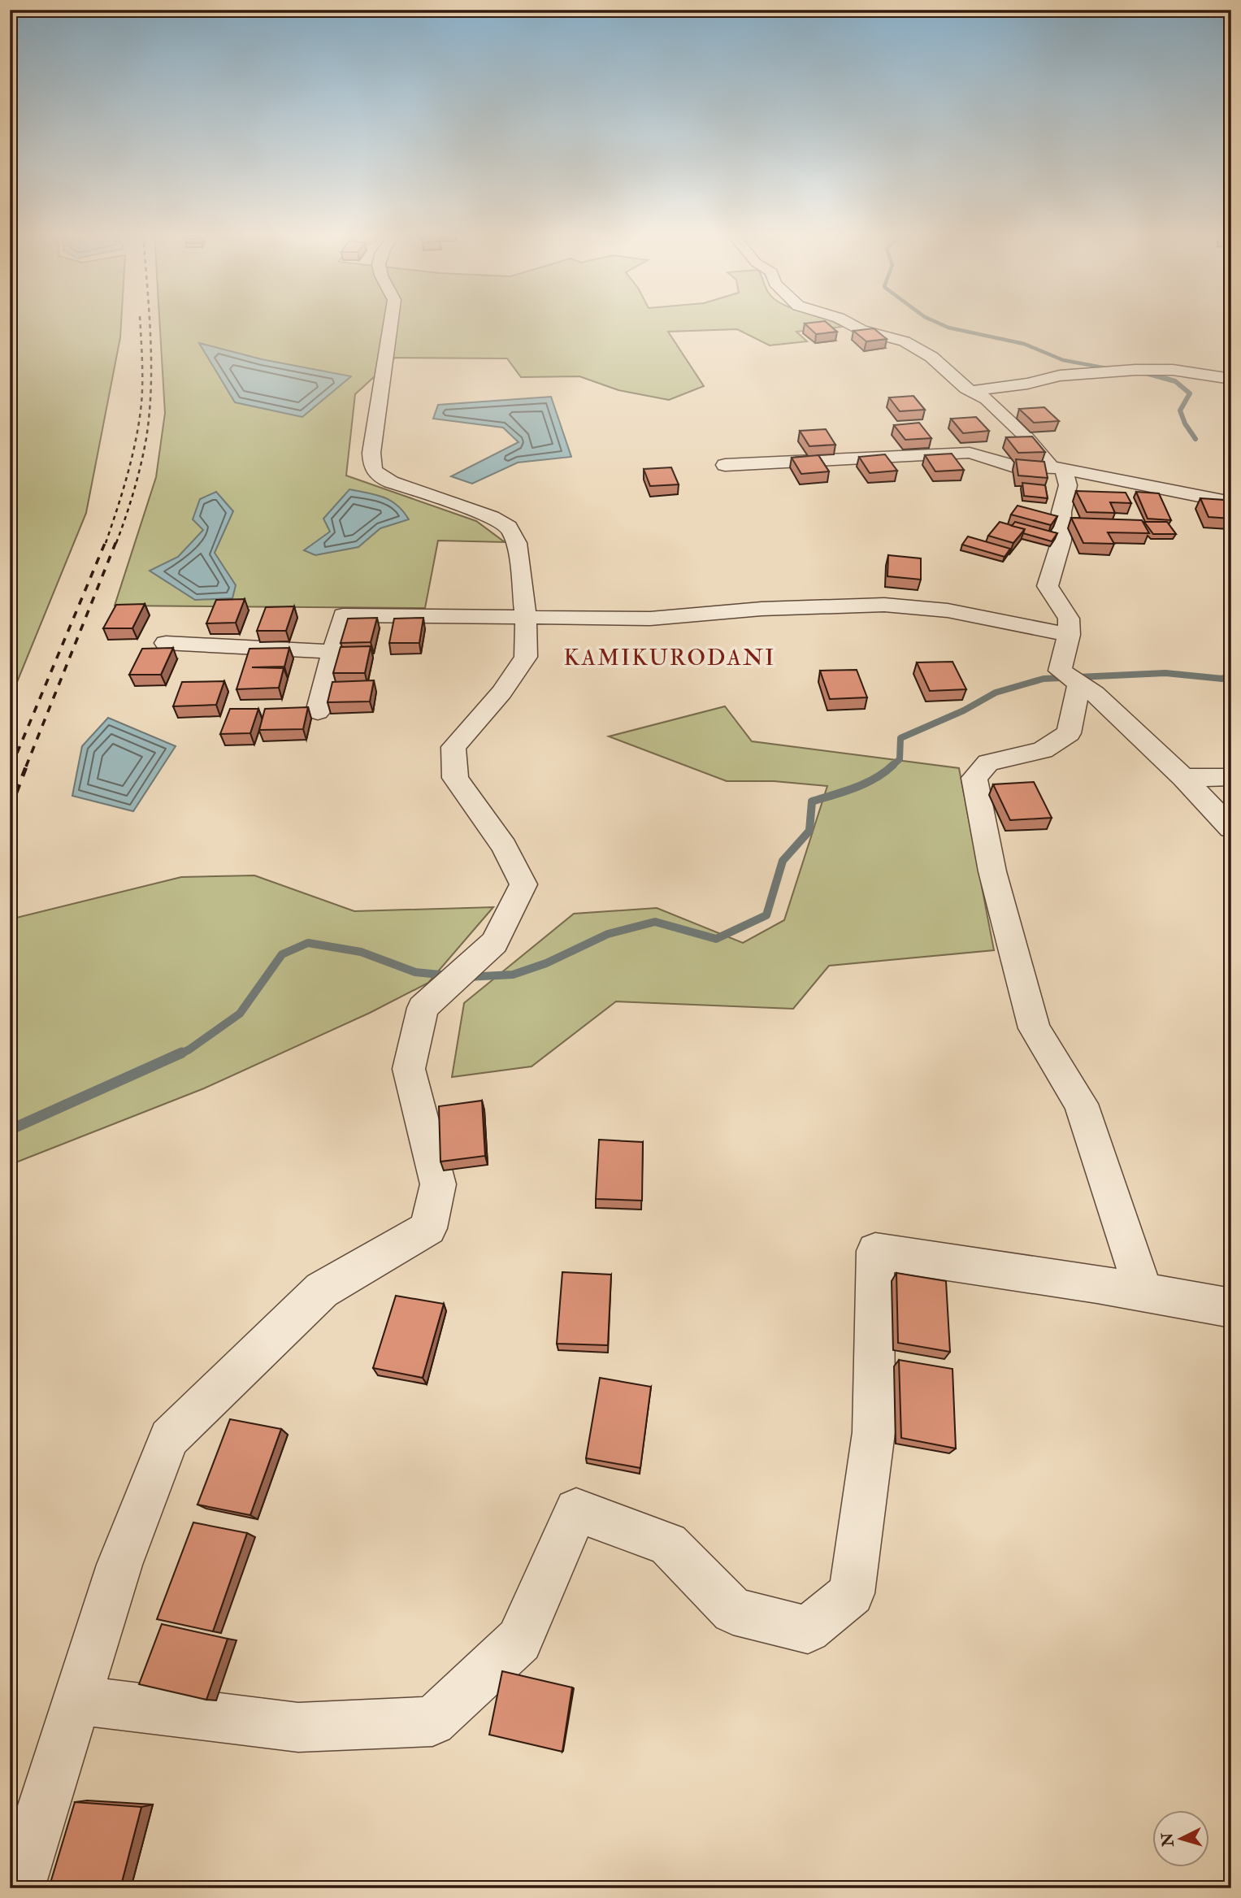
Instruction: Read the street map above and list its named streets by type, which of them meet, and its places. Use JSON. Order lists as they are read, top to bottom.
{
  "districts": ["KAMIKURODANI"],
  "north": "left"
}
